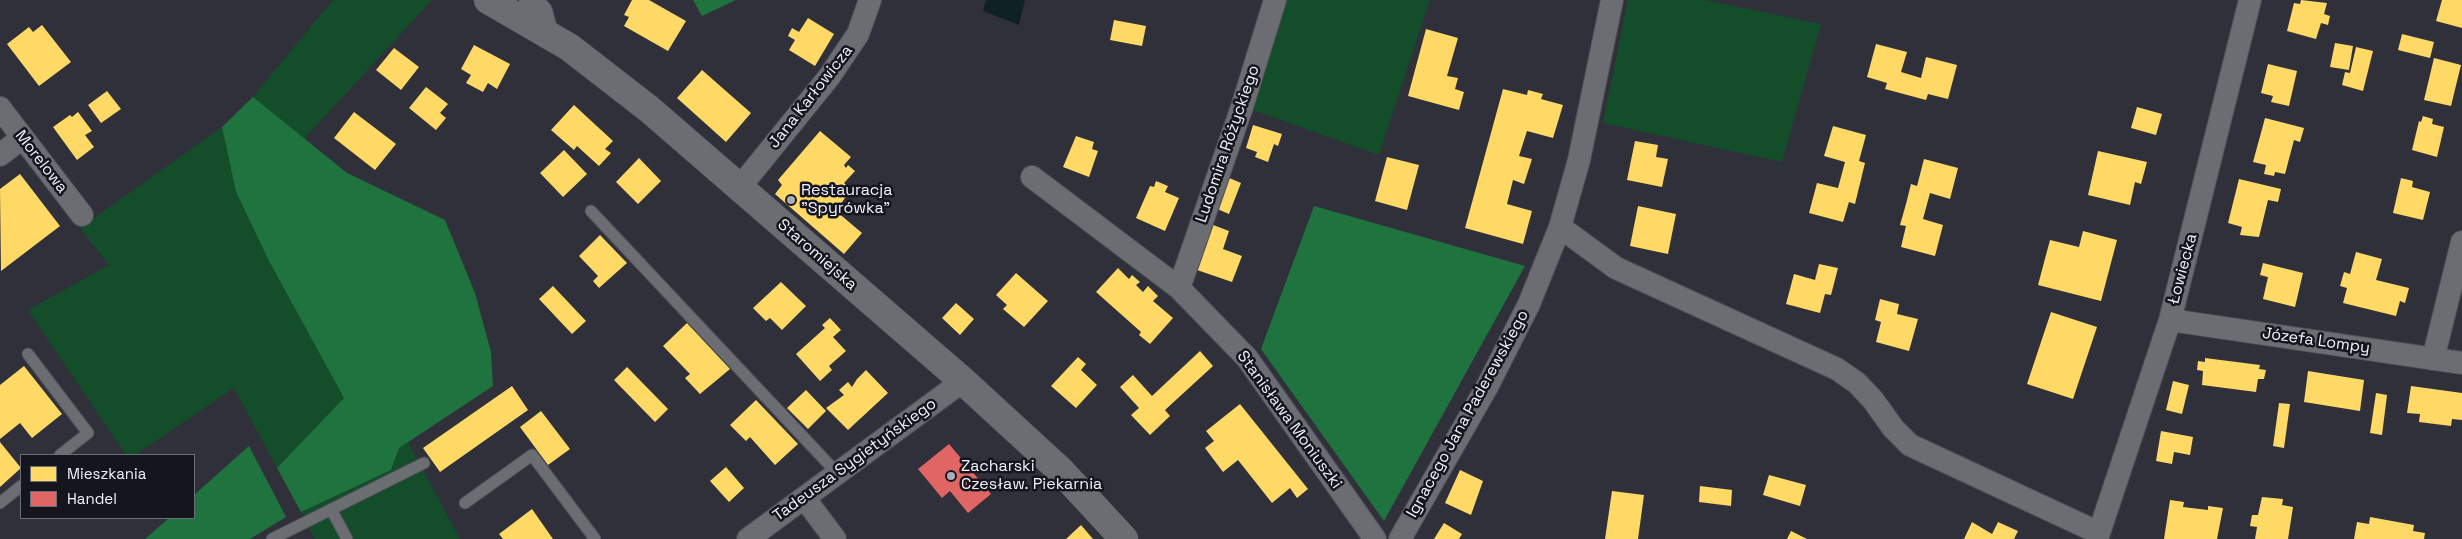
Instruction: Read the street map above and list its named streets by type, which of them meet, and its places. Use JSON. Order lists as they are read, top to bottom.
{
  "streets": {
    "street": [
      "Jana Karłowicza",
      "Ludomira Różyckiego",
      "Morelowa",
      "Staromiejska",
      "Łowiecka",
      "Józefa Lompy",
      "Ignacego Jana Paderewskiego",
      "Stanisława Moniuszki",
      "Tadeusza Sygietyńskiego"
    ]
  },
  "crossings": [
    ["Jana Karłowicza", "Staromiejska"],
    ["Ludomira Różyckiego", "Stanisława Moniuszki"],
    ["Staromiejska", "Tadeusza Sygietyńskiego"],
    ["Łowiecka", "Józefa Lompy"],
    ["Łowiecka", "Ignacego Jana Paderewskiego"]
  ],
  "places": ["Restauracja \"Spyrówka\"", "Zacharski Czesław. Piekarnia"],
  "legend": ["Mieszkania", "Handel"]
}
